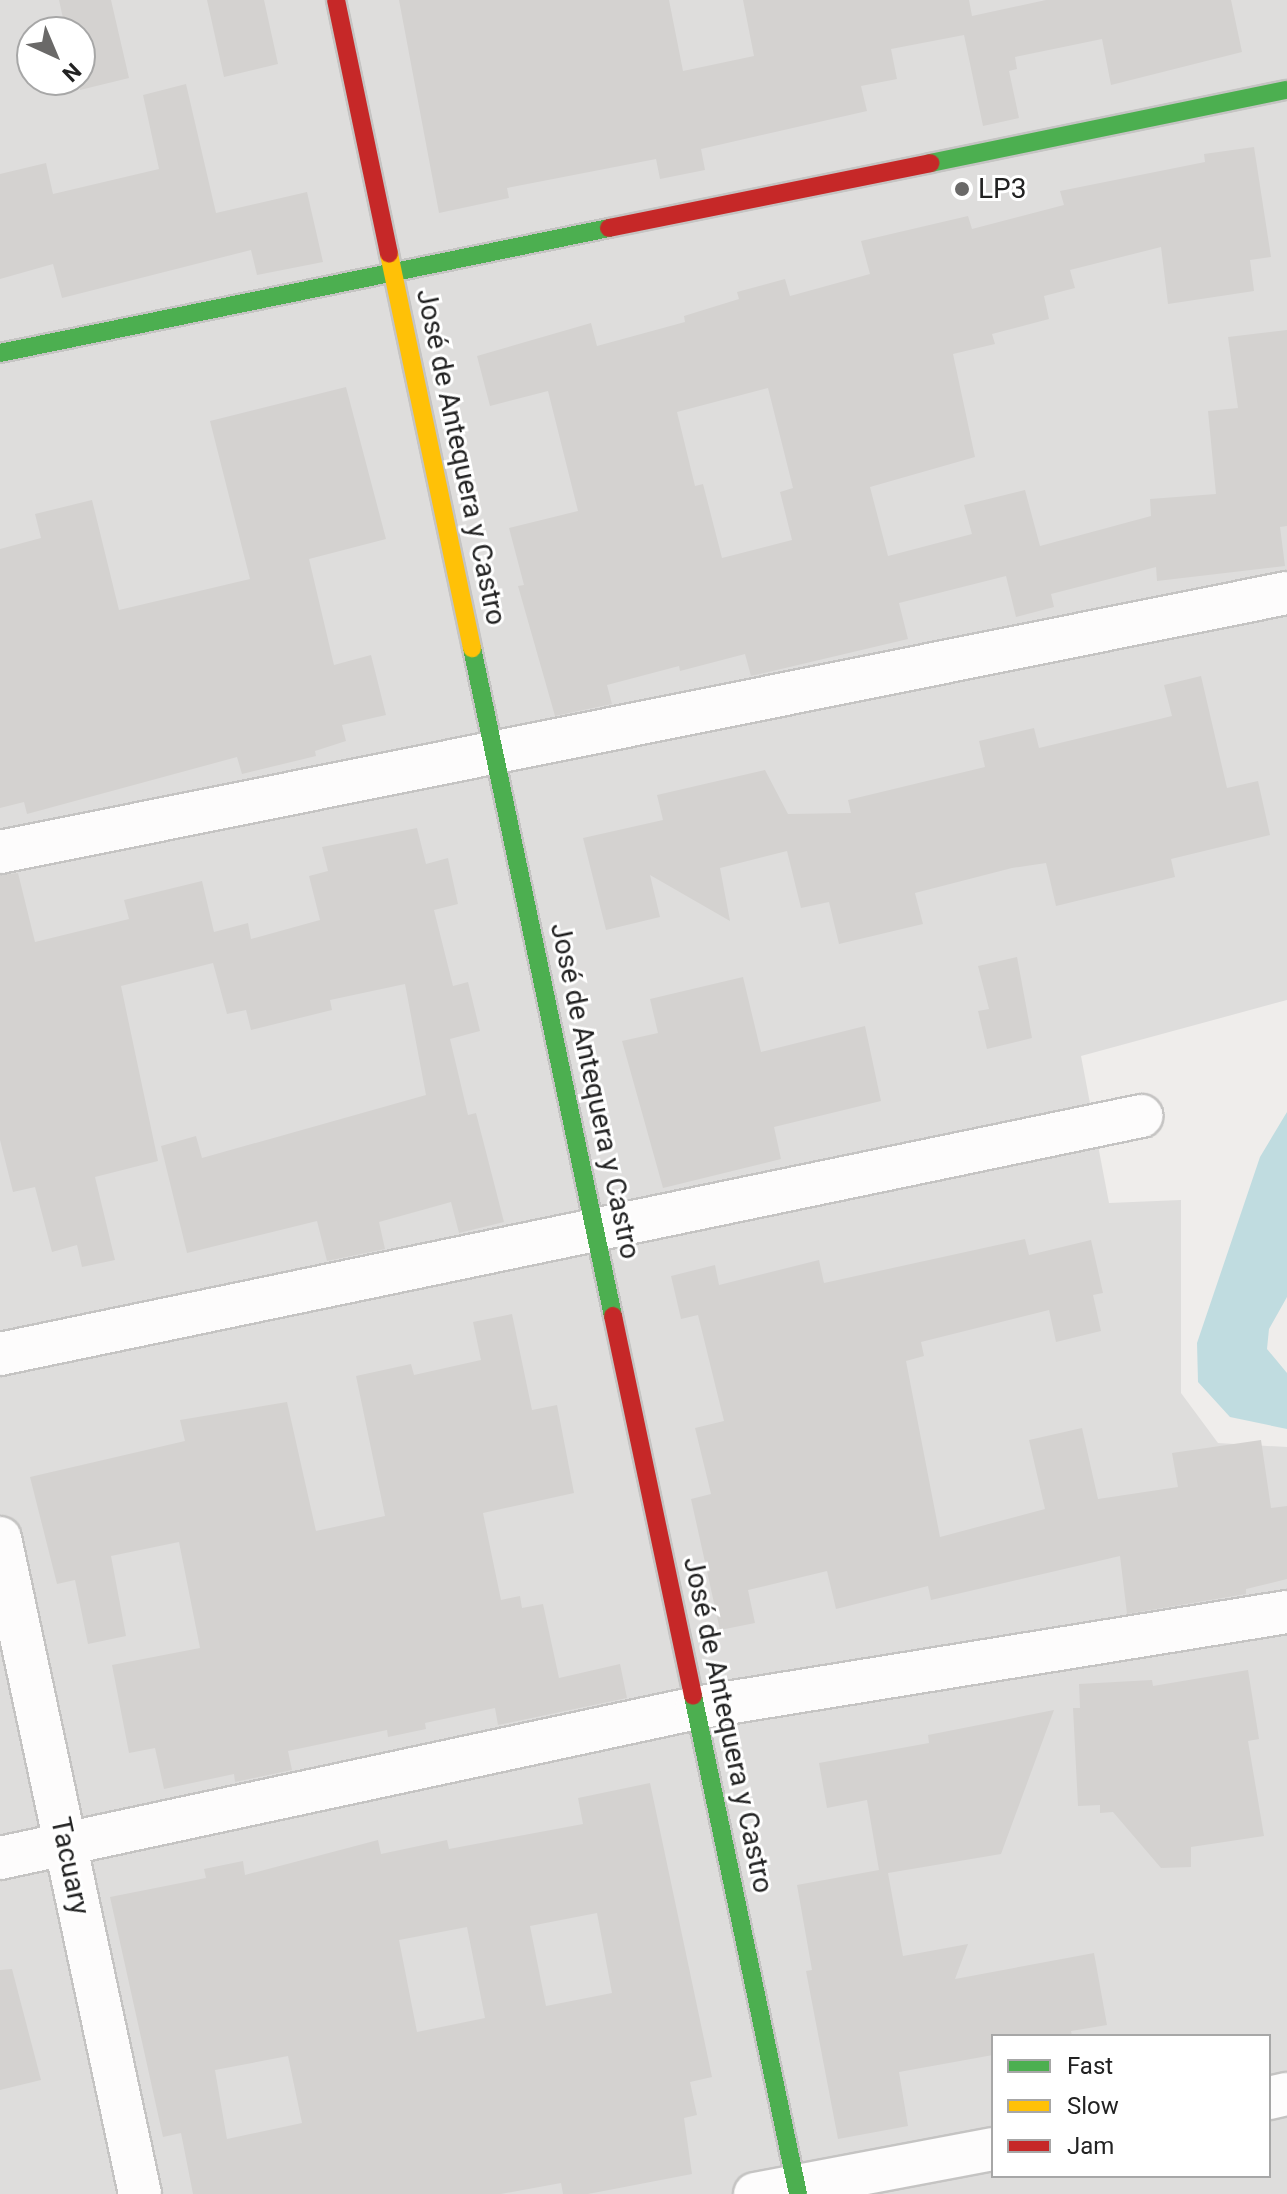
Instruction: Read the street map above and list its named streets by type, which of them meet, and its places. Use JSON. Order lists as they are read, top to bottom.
{
  "streets": {
    "street": ["José de Antequera y Castro", "Tacuary"]
  },
  "places": ["LP3"],
  "legend": ["Fast", "Slow", "Jam"],
  "north": "bottom right"
}
